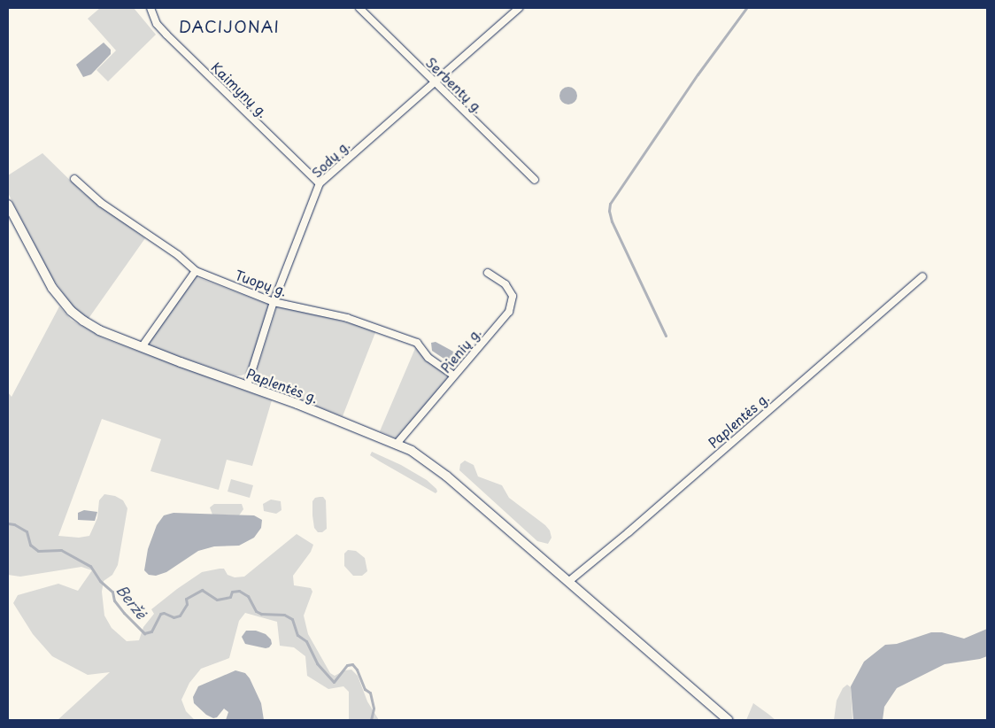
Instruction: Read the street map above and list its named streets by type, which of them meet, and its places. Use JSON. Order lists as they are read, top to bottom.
{
  "streets": {
    "main road": ["Paplentės g."],
    "street": [
      "Serbentų g.",
      "Kaimynų g.",
      "Sodų g.",
      "Tuopų g.",
      "Pienių g."
    ]
  },
  "crossings": [
    ["Serbentų g.", "Sodų g."],
    ["Kaimynų g.", "Sodų g."],
    ["Sodų g.", "Tuopų g."],
    ["Sodų g.", "Paplentės g."],
    ["Tuopų g.", "Pienių g."],
    ["Pienių g.", "Paplentės g."]
  ],
  "districts": ["DACIJONAI"],
  "water": ["Beržė"]
}
